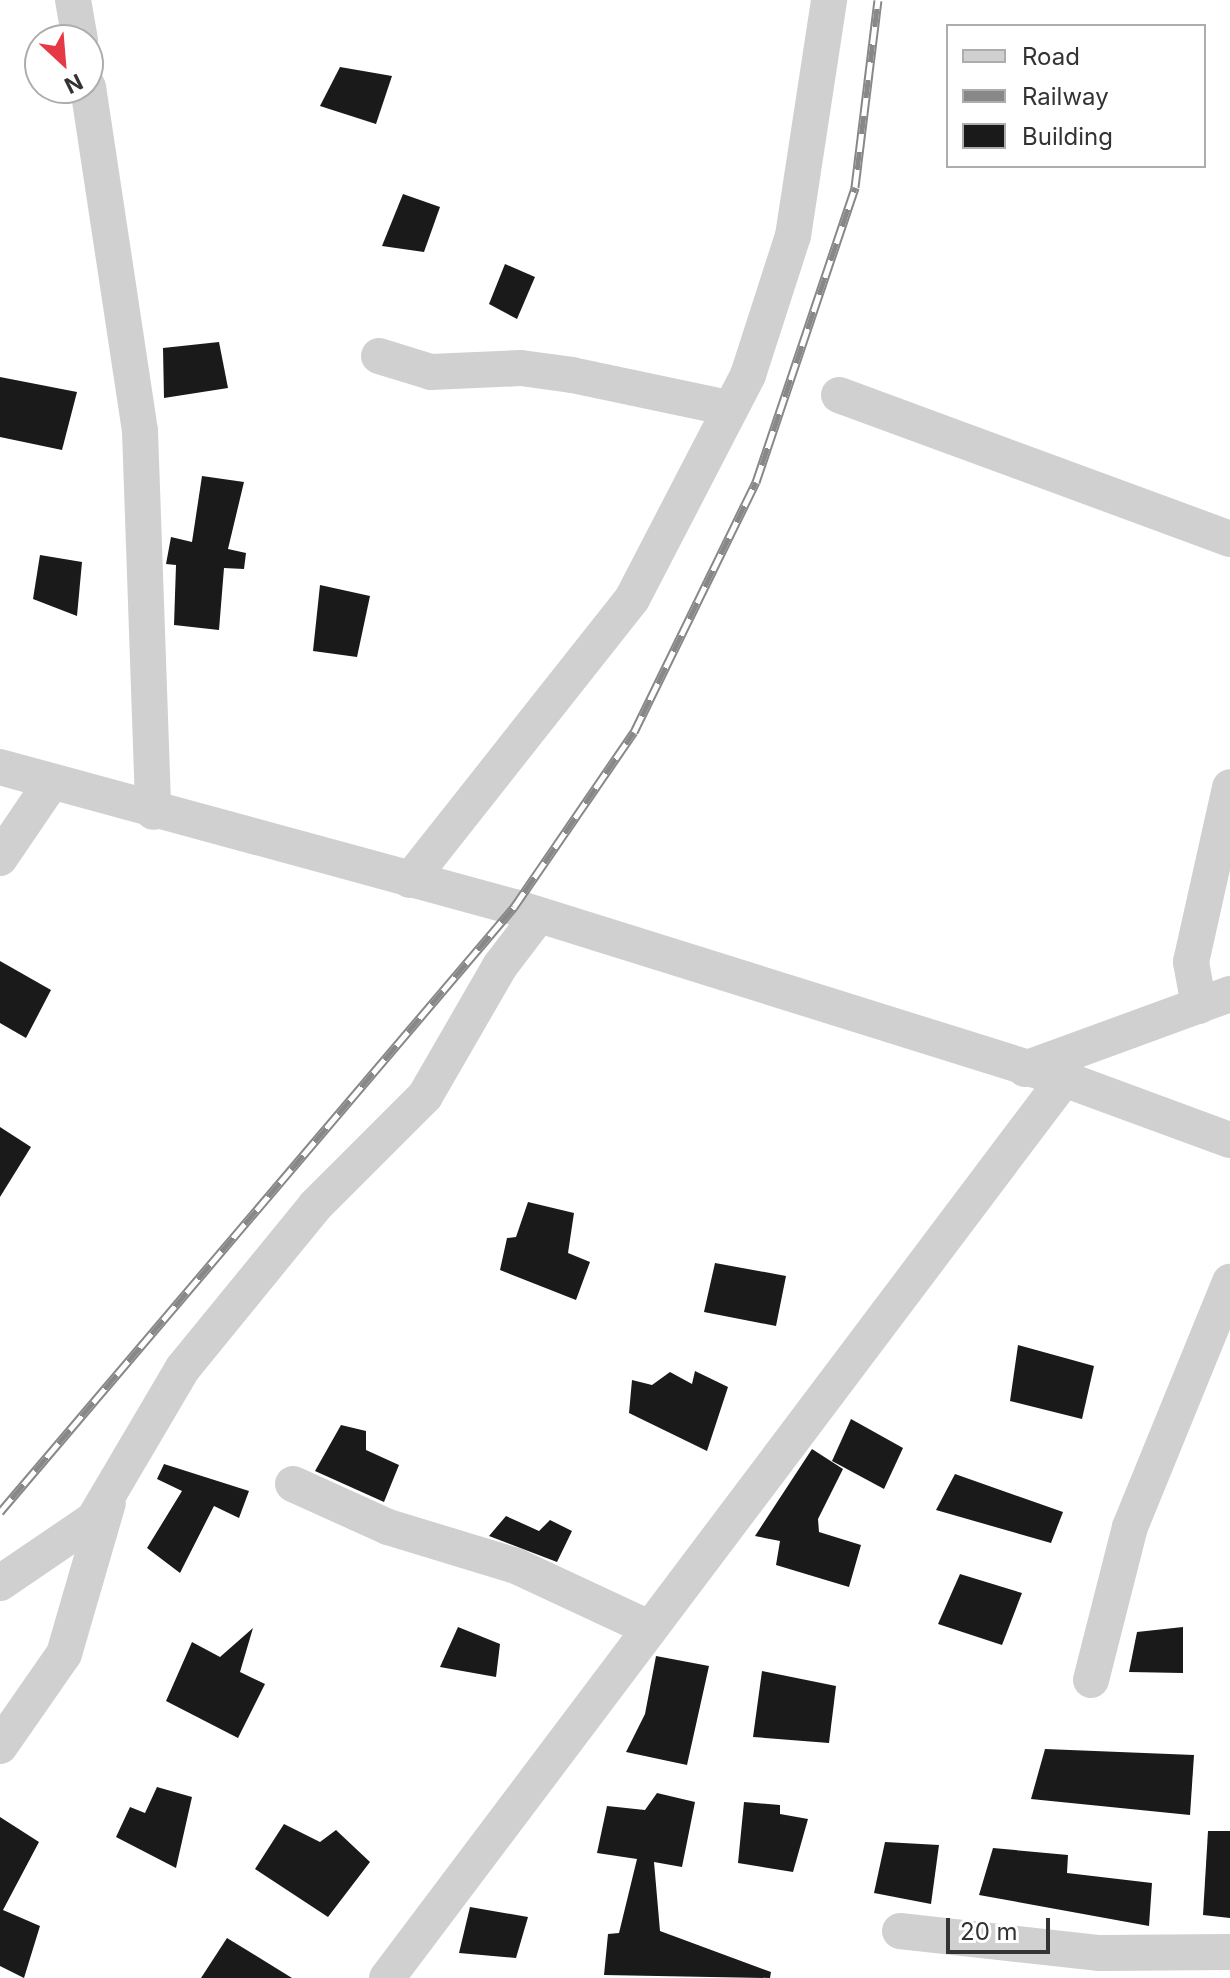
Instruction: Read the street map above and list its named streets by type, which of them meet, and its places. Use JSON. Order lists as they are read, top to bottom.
{
  "legend": ["Road", "Railway", "Building"],
  "scale_bar": "20 m",
  "north": "bottom right"
}
